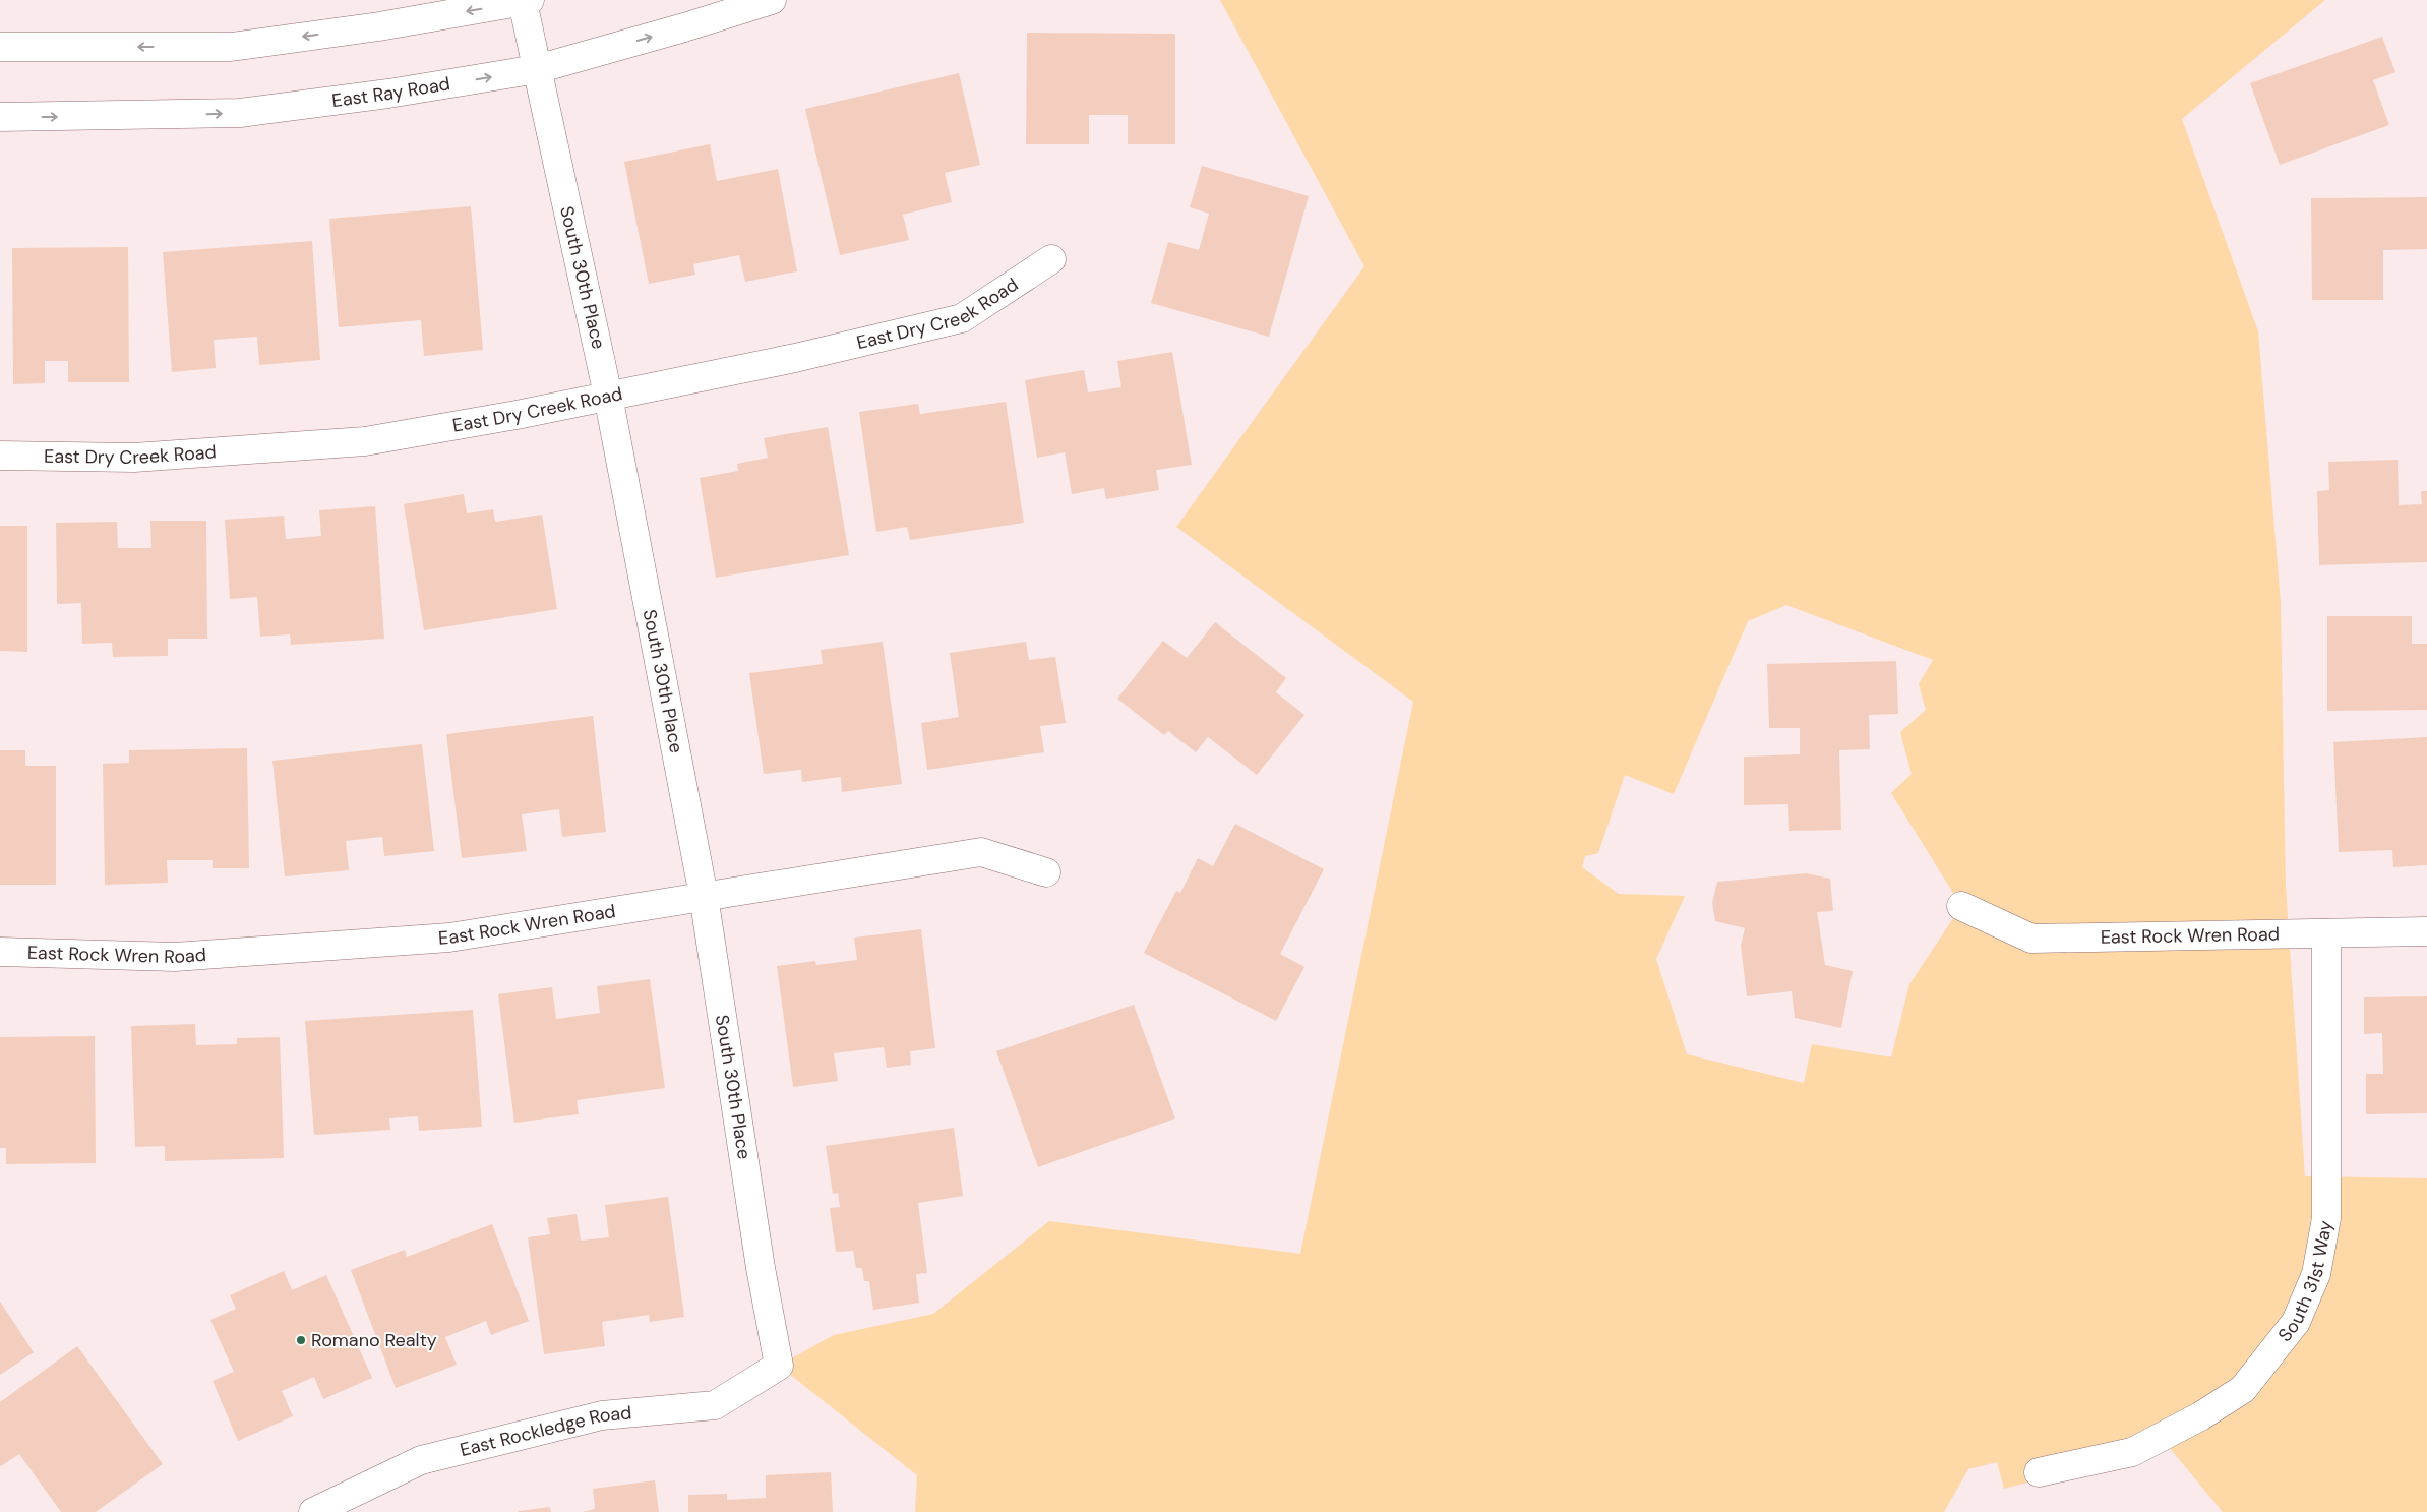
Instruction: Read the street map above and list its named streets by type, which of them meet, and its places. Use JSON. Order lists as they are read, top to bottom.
{
  "streets": {
    "street": [
      "East Ray Road",
      "South 30th Place",
      "East Dry Creek Road",
      "East Rock Wren Road",
      "South 31st Way",
      "East Rockledge Road"
    ]
  },
  "crossings": [
    ["East Ray Road", "South 30th Place"],
    ["South 30th Place", "East Dry Creek Road"],
    ["South 30th Place", "East Rock Wren Road"],
    ["South 30th Place", "East Rockledge Road"],
    ["East Rock Wren Road", "South 31st Way"]
  ],
  "places": ["Romano Realty"]
}
